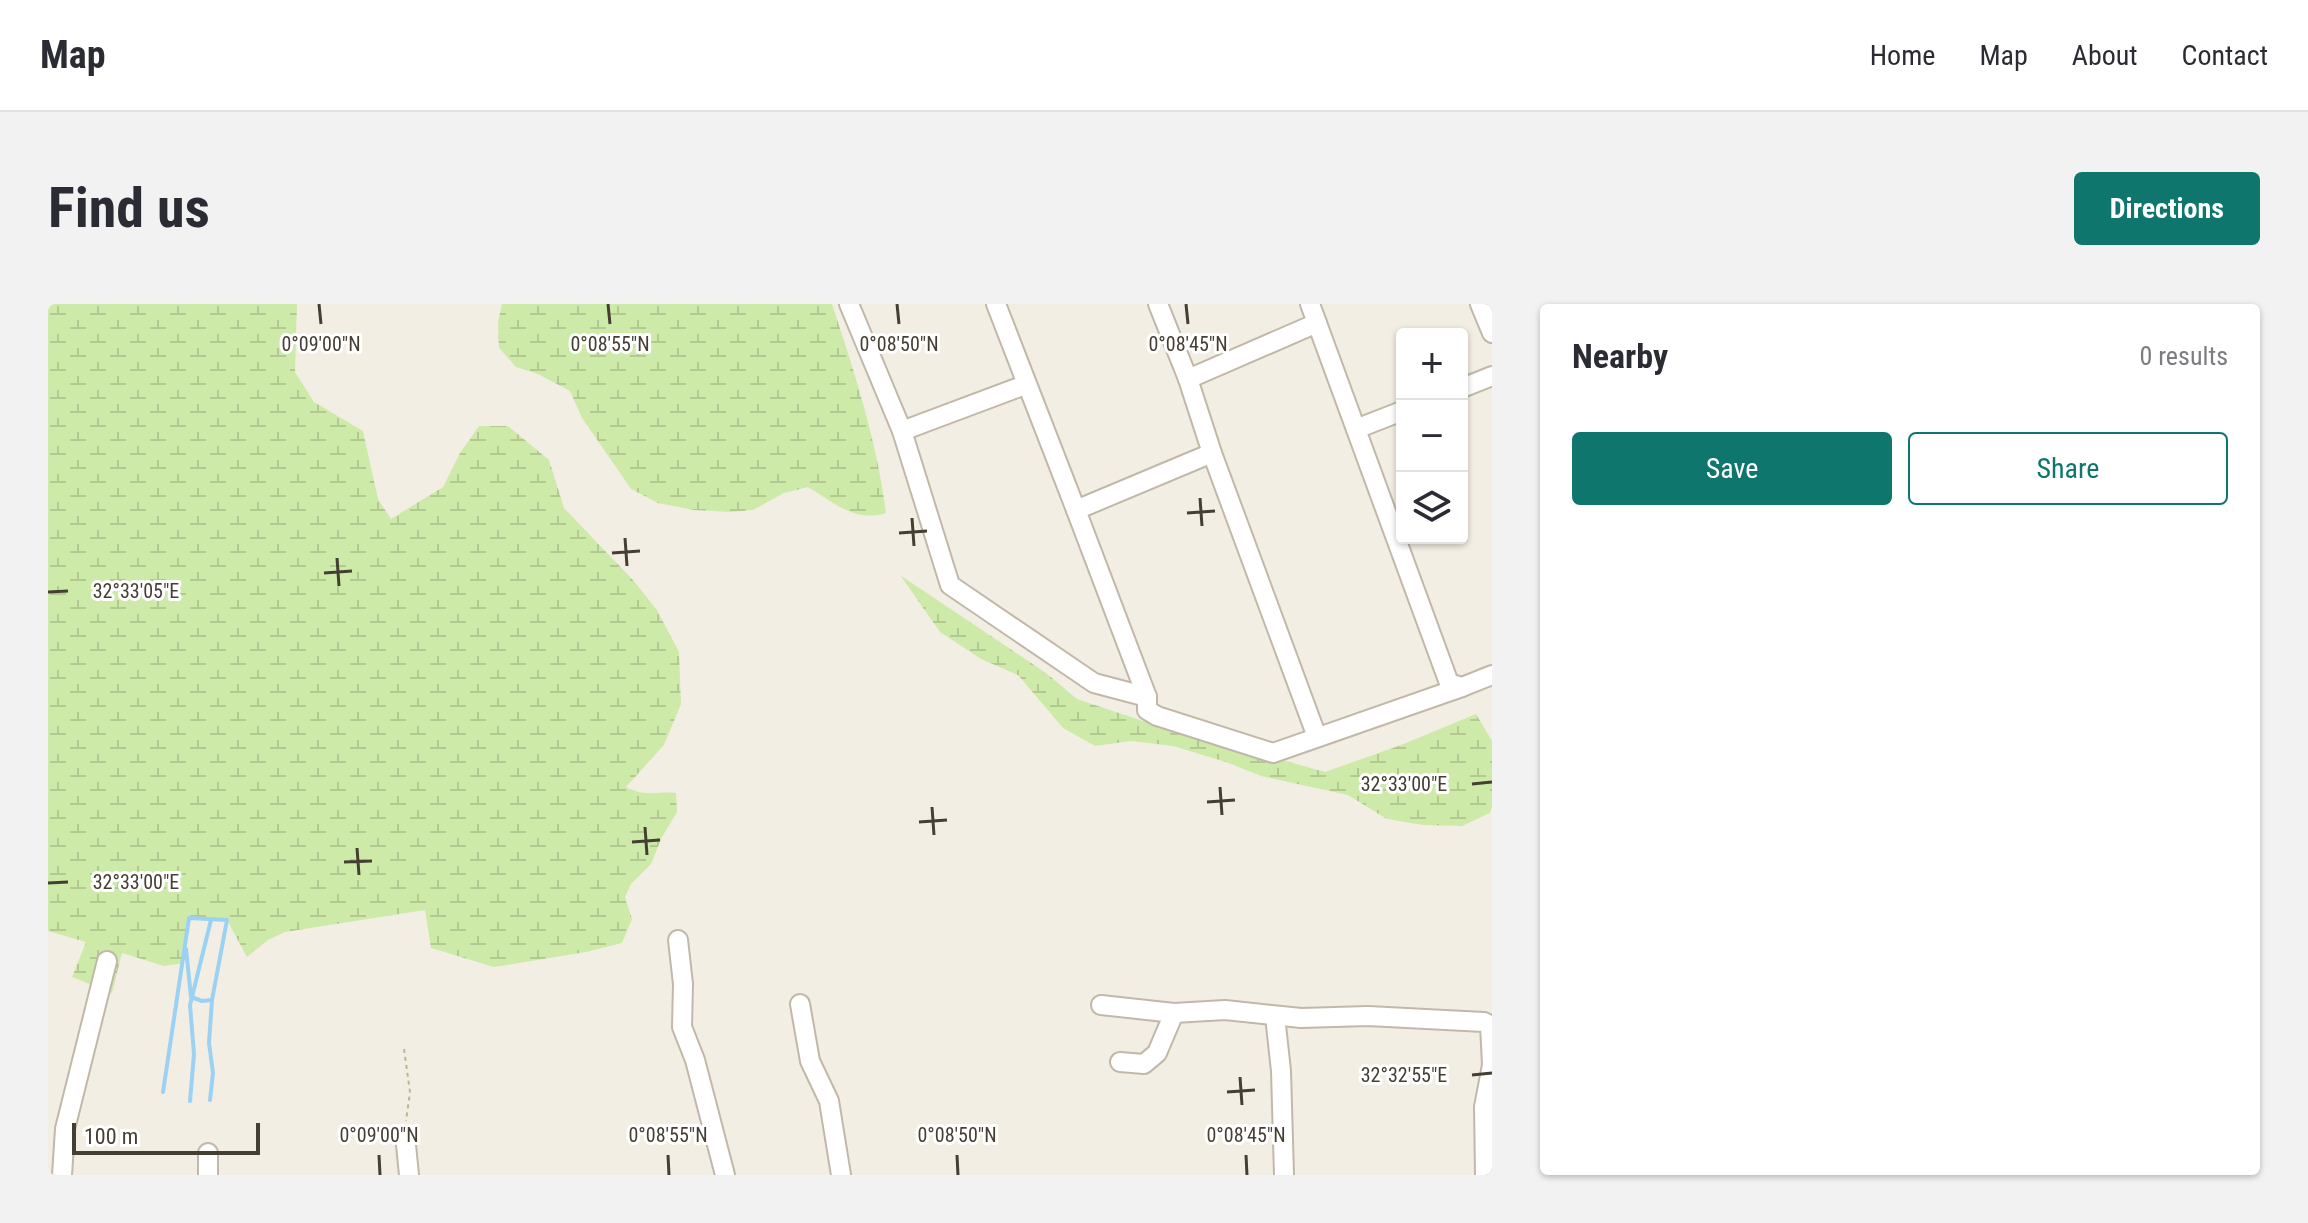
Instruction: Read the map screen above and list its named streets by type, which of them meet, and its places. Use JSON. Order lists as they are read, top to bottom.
{
  "scale_bar": "100 m",
  "page": {
    "header": "Map",
    "nav": [
      "Home",
      "Map",
      "About",
      "Contact"
    ],
    "buttons": [
      "Directions",
      ["Save", "Share"]
    ],
    "title": "Find us",
    "heading": ["Nearby", "0 results"],
    "map_buttons": ["+", "−"],
    "scale": "100 m"
  },
  "coordinates": [
    "0°09'00\"N",
    "0°08'55\"N",
    "0°08'50\"N",
    "0°08'45\"N",
    "32°33'05\"E",
    "32°33'00\"E",
    "32°32'55\"E"
  ]
}
